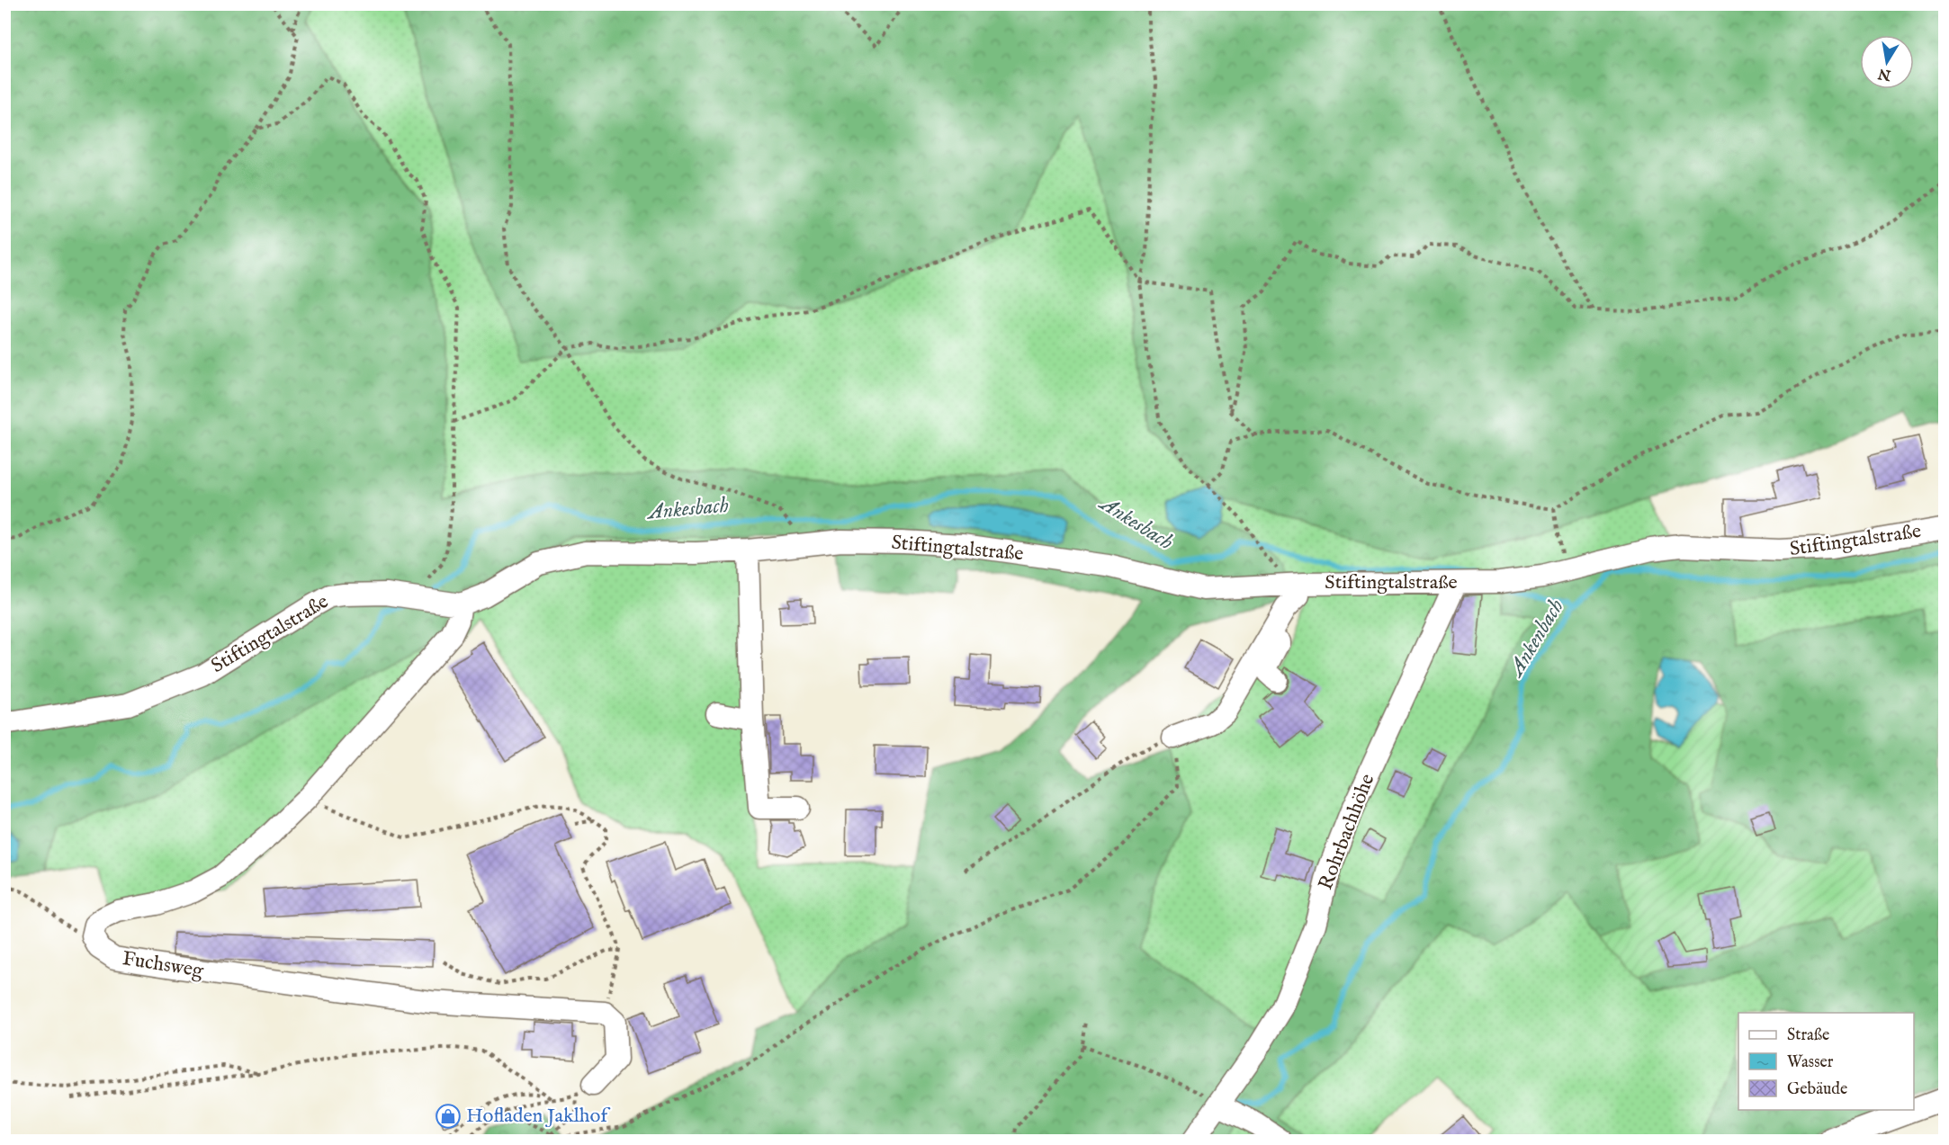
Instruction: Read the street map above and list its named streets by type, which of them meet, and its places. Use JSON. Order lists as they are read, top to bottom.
{
  "streets": {
    "street": ["Stiftingtalstraße", "Rohrbachhöhe", "Fuchsweg"]
  },
  "crossings": [
    ["Stiftingtalstraße", "Rohrbachhöhe"]
  ],
  "water": ["Ankesbach", "Ankenbach"],
  "places": {
    "shop": ["Hofladen Jaklhof"]
  },
  "legend": ["Straße", "Wasser", "Gebäude"],
  "north": "bottom"
}
